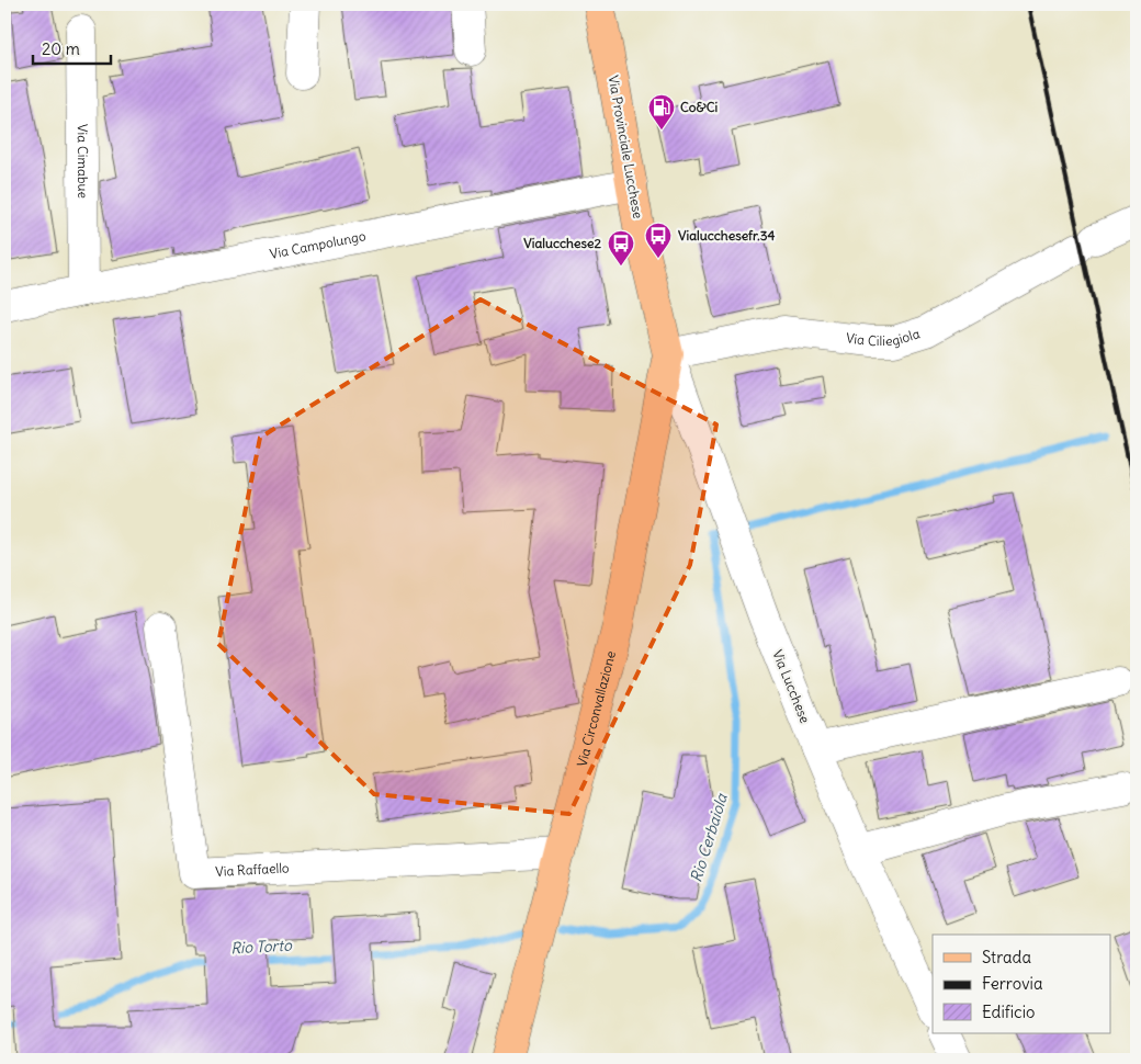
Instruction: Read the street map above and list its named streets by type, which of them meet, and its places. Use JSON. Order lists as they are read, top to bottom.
{
  "streets": {
    "main road": ["Via Provinciale Lucchese", "Via Circonvallazione"],
    "street": [
      "Via Cimabue",
      "Via Campolungo",
      "Via Ciliegiola",
      "Via Lucchese",
      "Via Raffaello"
    ]
  },
  "crossings": [
    ["Via Provinciale Lucchese", "Via Campolungo"],
    ["Via Provinciale Lucchese", "Via Ciliegiola"],
    ["Via Provinciale Lucchese", "Via Lucchese"],
    ["Via Provinciale Lucchese", "Via Circonvallazione"],
    ["Via Cimabue", "Via Campolungo"],
    ["Via Ciliegiola", "Via Lucchese"],
    ["Via Ciliegiola", "Via Circonvallazione"],
    ["Via Lucchese", "Via Circonvallazione"],
    ["Via Circonvallazione", "Via Raffaello"]
  ],
  "water": ["Rio Cerbaiola", "Rio Torto"],
  "places": {
    "fuel station": ["Co&Ci"],
    "bus stop": ["Vialucchesefr.34", "Vialucchese2"]
  },
  "legend": ["Strada", "Ferrovia", "Edificio"],
  "scale_bar": "20 m"
}
